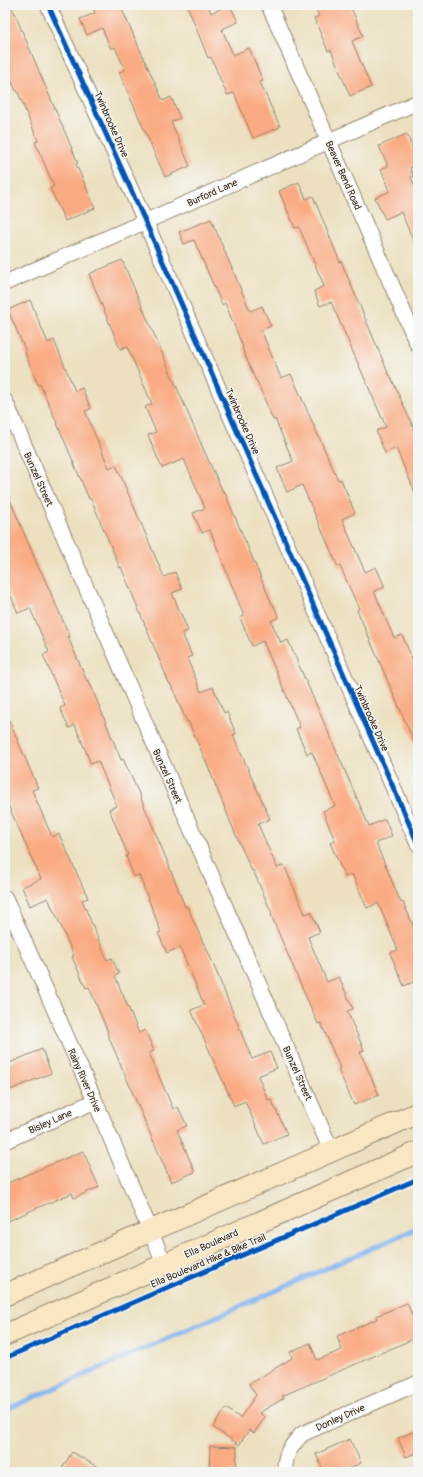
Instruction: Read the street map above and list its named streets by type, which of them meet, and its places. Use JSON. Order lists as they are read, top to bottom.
{
  "streets": {
    "main road": ["Ella Boulevard"],
    "street": [
      "Twinbrooke Drive",
      "Beaver Bend Road",
      "Burford Lane",
      "Bunzel Street",
      "Rainy River Drive",
      "Bisley Lane",
      "Donley Drive"
    ],
    "cycle path": ["Ella Boulevard Hike & Bike Trail"]
  },
  "crossings": [
    ["Twinbrooke Drive", "Burford Lane"],
    ["Beaver Bend Road", "Burford Lane"],
    ["Rainy River Drive", "Bisley Lane"],
    ["Rainy River Drive", "Ella Boulevard"]
  ]
}
